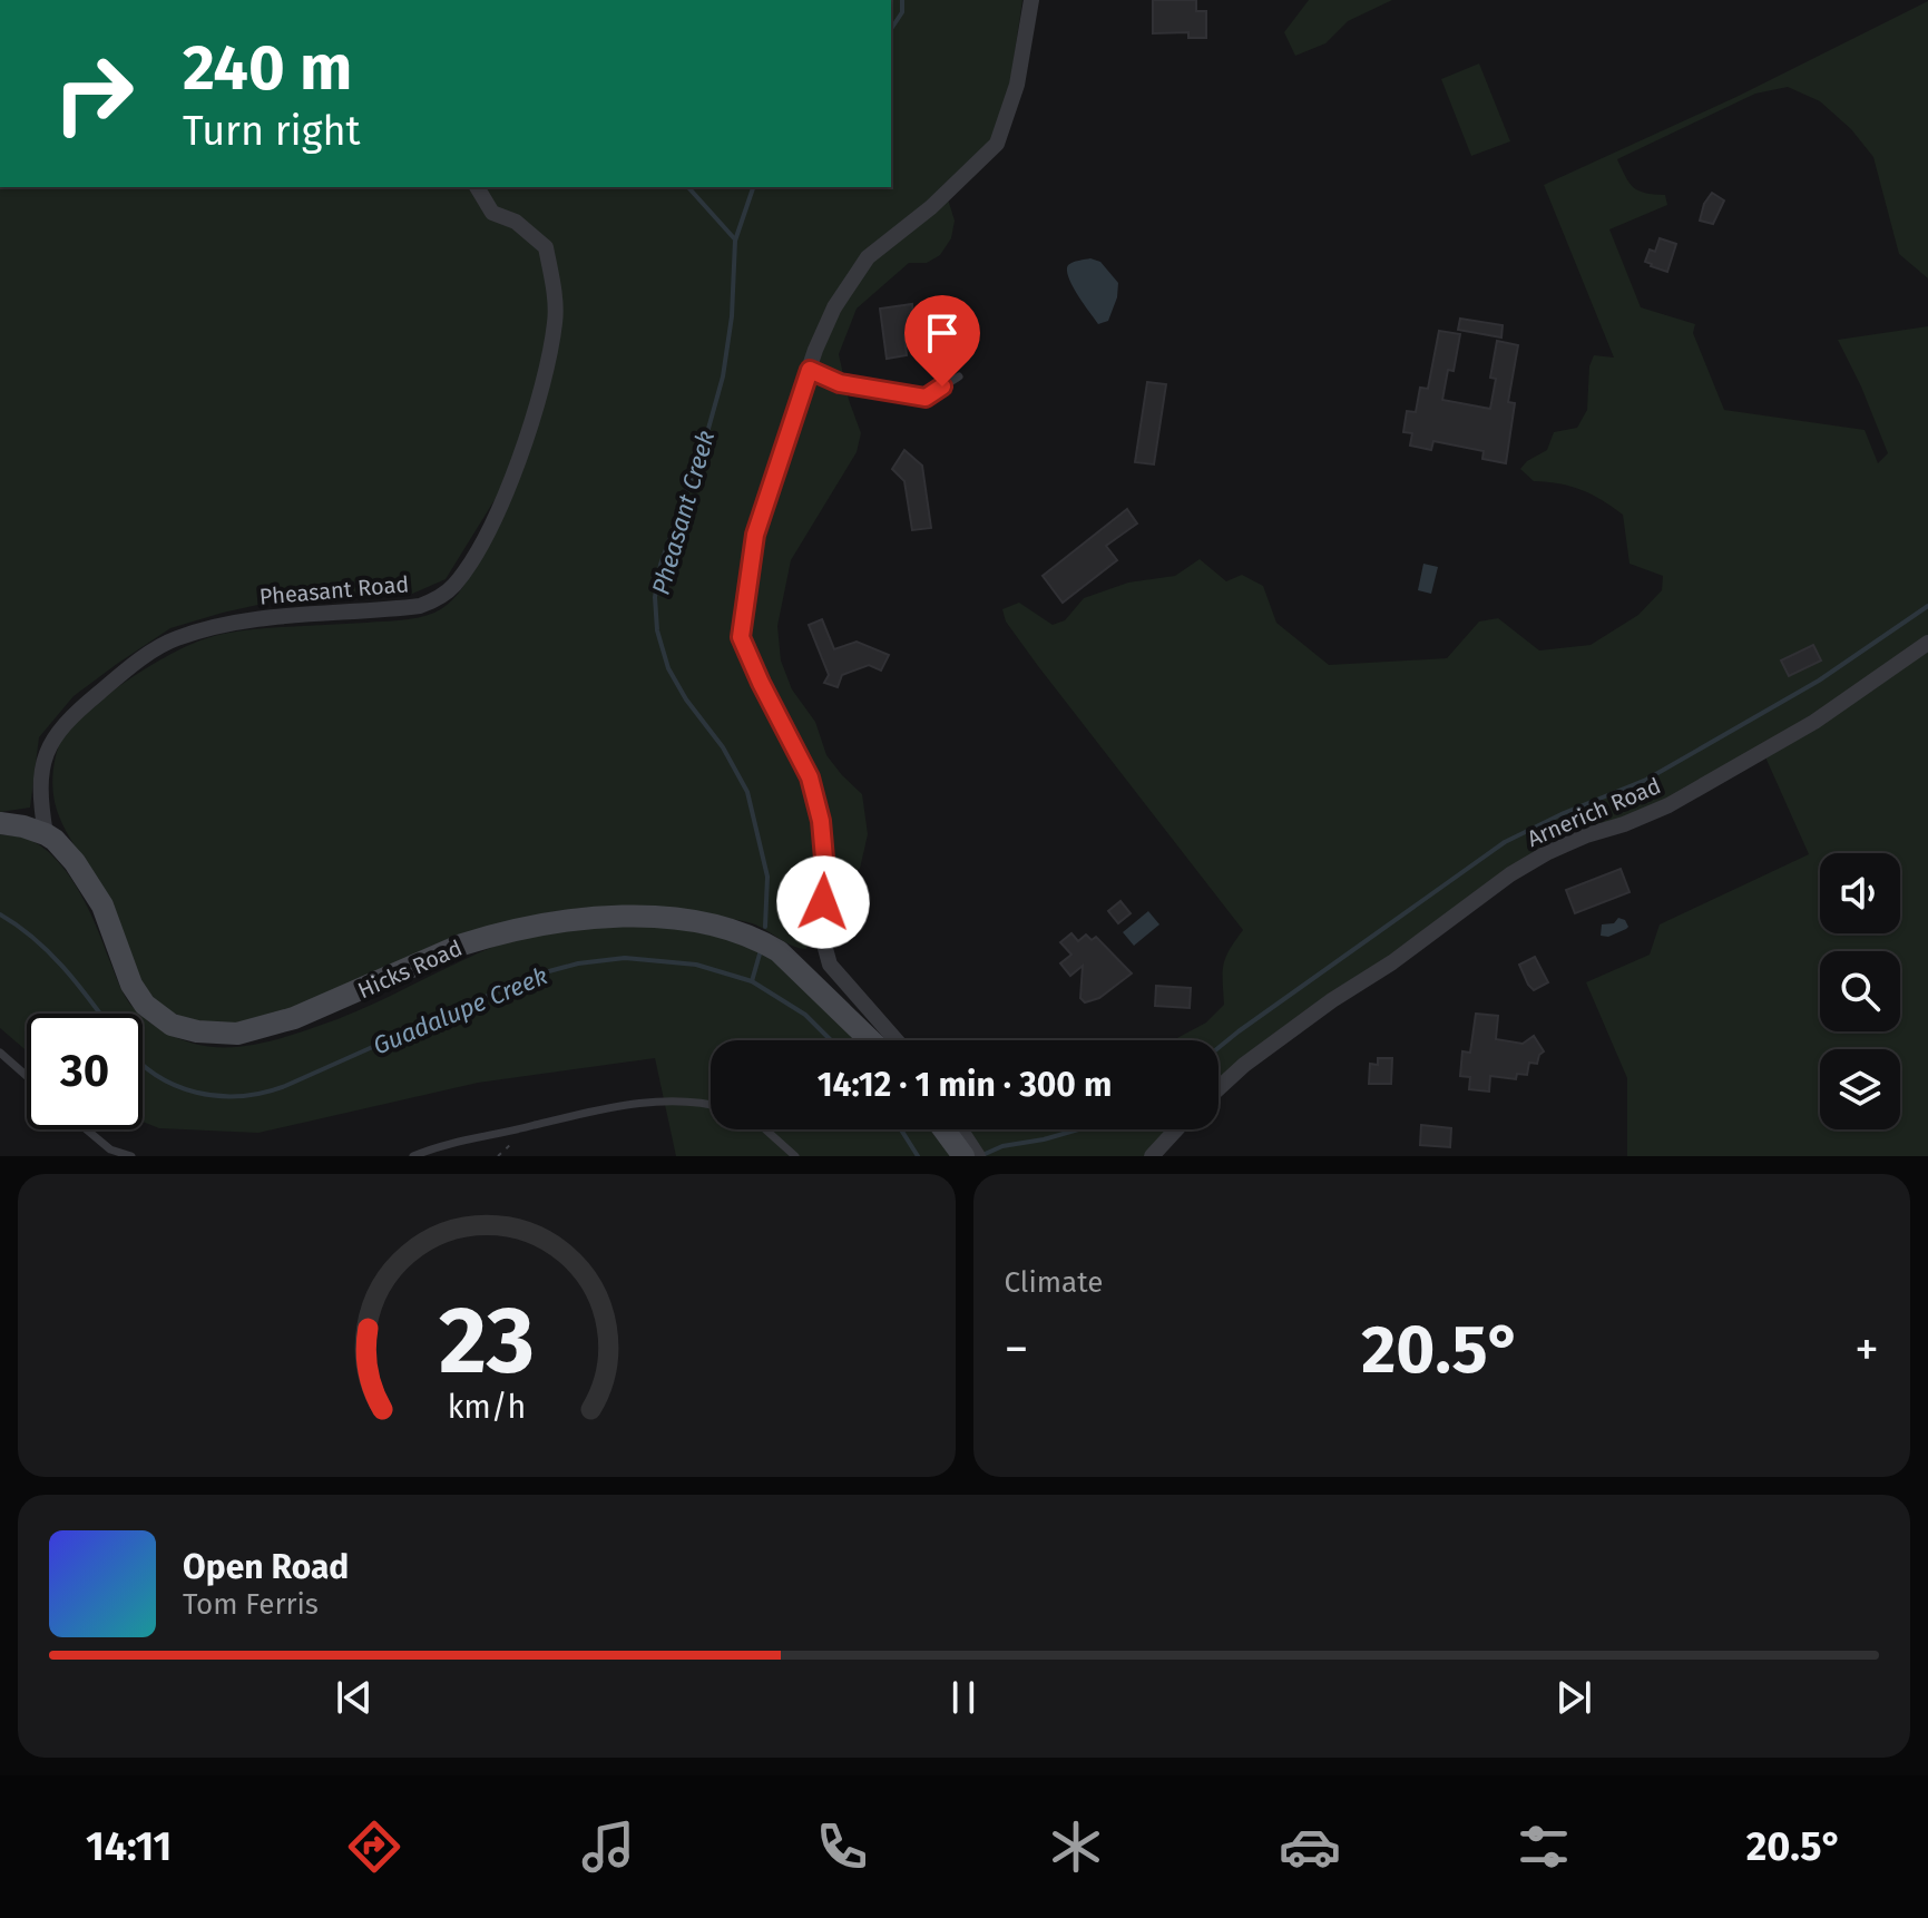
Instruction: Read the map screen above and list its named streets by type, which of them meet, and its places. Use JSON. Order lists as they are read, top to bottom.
{
  "streets": {
    "street": ["Pheasant Road", "Arnerich Road", "Hicks Road"]
  },
  "crossings": [
    ["Pheasant Road", "Hicks Road"]
  ],
  "water": ["Pheasant Creek", "Guadalupe Creek"],
  "page": {
    "turn": ["240 m", "Turn right"],
    "limit": "30",
    "trip": "14:12 · 1 min · 300 m",
    "tile": "Climate",
    "heat": ["−", "20.5°", "+"],
    "song": ["Open Road", "Tom Ferris"],
    "tabs": ["14:11", "20.5°"],
    "gauge": ["23", "km/h"]
  }
}
